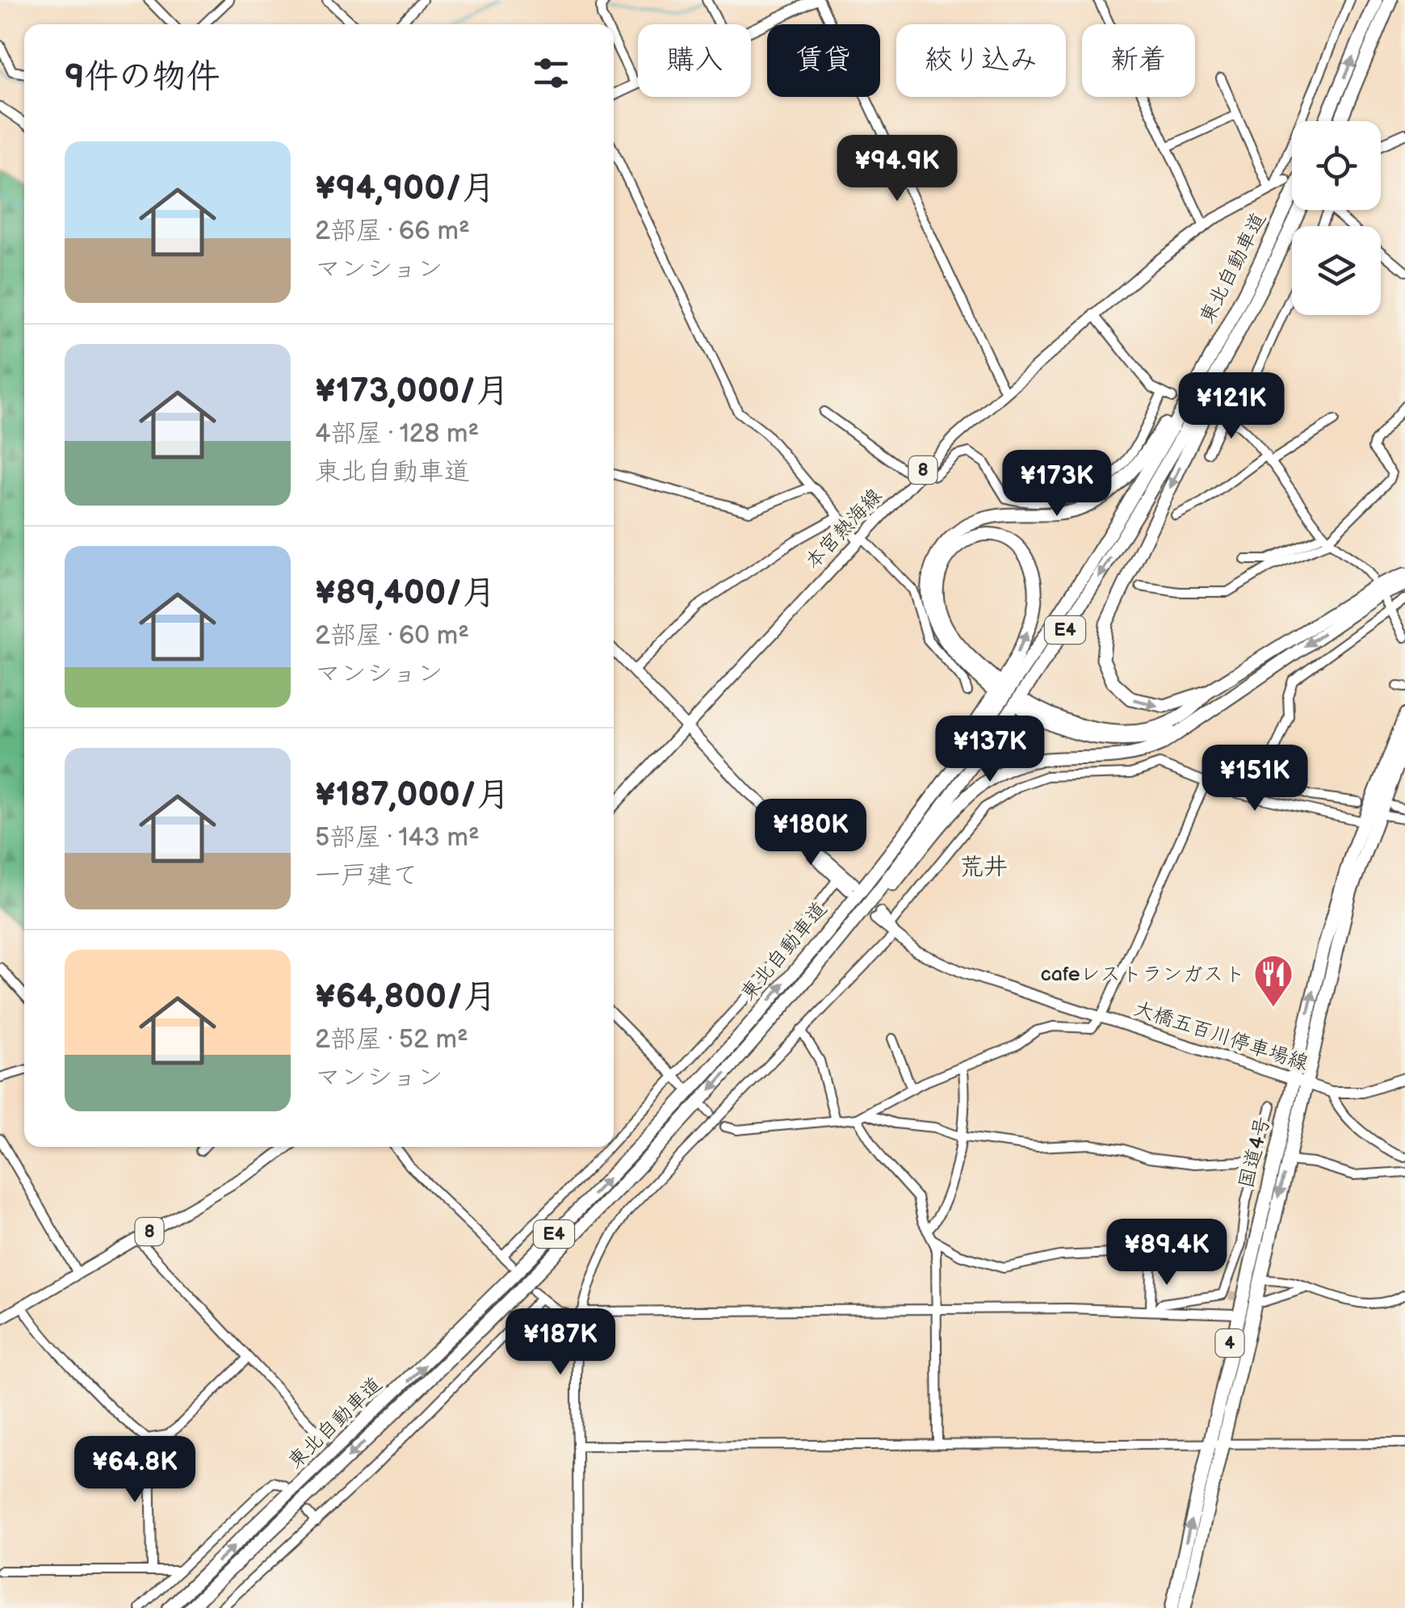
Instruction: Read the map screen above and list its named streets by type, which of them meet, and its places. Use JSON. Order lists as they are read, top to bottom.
{
  "streets": {
    "highway": [
      "東北自動車道",
      "E4",
      "国道4号",
      "4"
    ],
    "main road": ["8", "本宮熱海線", "大橋五百川停車場線"]
  },
  "crossings": [
    ["大橋五百川停車場線", "国道4号"]
  ],
  "districts": ["荒井"],
  "places": {
    "restaurant": ["cafeレストランガスト"]
  },
  "page": {
    "chip": [
      "購入",
      "賃貸",
      "絞り込み",
      "新着"
    ],
    "heading": "9件の物件",
    "list": [
      {
        "name": "¥94,900/月",
        "note": "2部屋 · 66 m² · マンション"
      },
      {
        "name": "¥173,000/月",
        "note": "4部屋 · 128 m² · 東北自動車道"
      },
      {
        "name": "¥89,400/月",
        "note": "2部屋 · 60 m² · マンション"
      },
      {
        "name": "¥187,000/月",
        "note": "5部屋 · 143 m² · 一戸建て"
      },
      {
        "name": "¥64,800/月",
        "note": "2部屋 · 52 m² · マンション"
      }
    ],
    "price": [
      "¥94.9K",
      "¥121K",
      "¥173K",
      "¥137K",
      "¥151K",
      "¥180K",
      "¥89.4K",
      "¥187K",
      "¥64.8K"
    ]
  }
}
